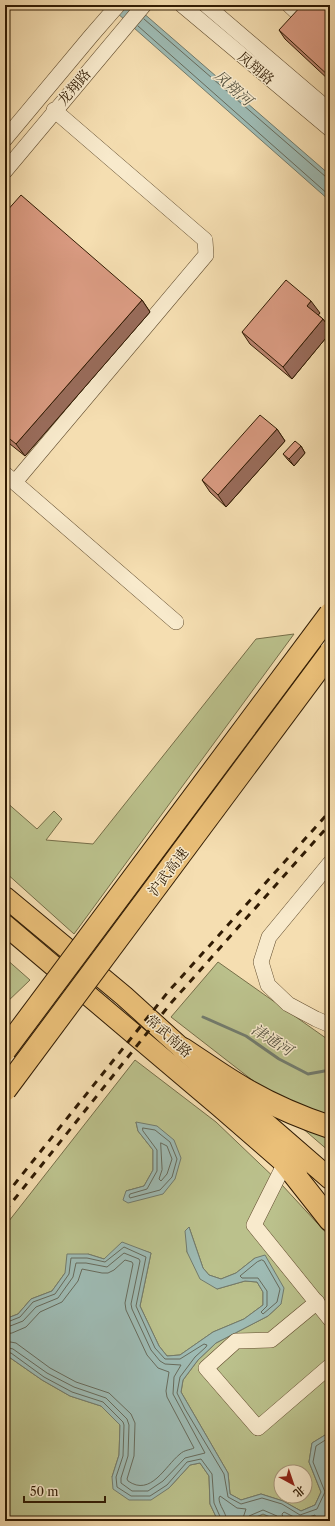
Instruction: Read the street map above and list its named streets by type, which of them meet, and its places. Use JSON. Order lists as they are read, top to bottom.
{
  "streets": {
    "highway": ["沪武高速"],
    "main road": ["常武南路"],
    "street": ["凤翔路", "龙翔路"]
  },
  "water": ["凤翔河", "津通河"],
  "scale_bar": "50 m",
  "north": "bottom right"
}
